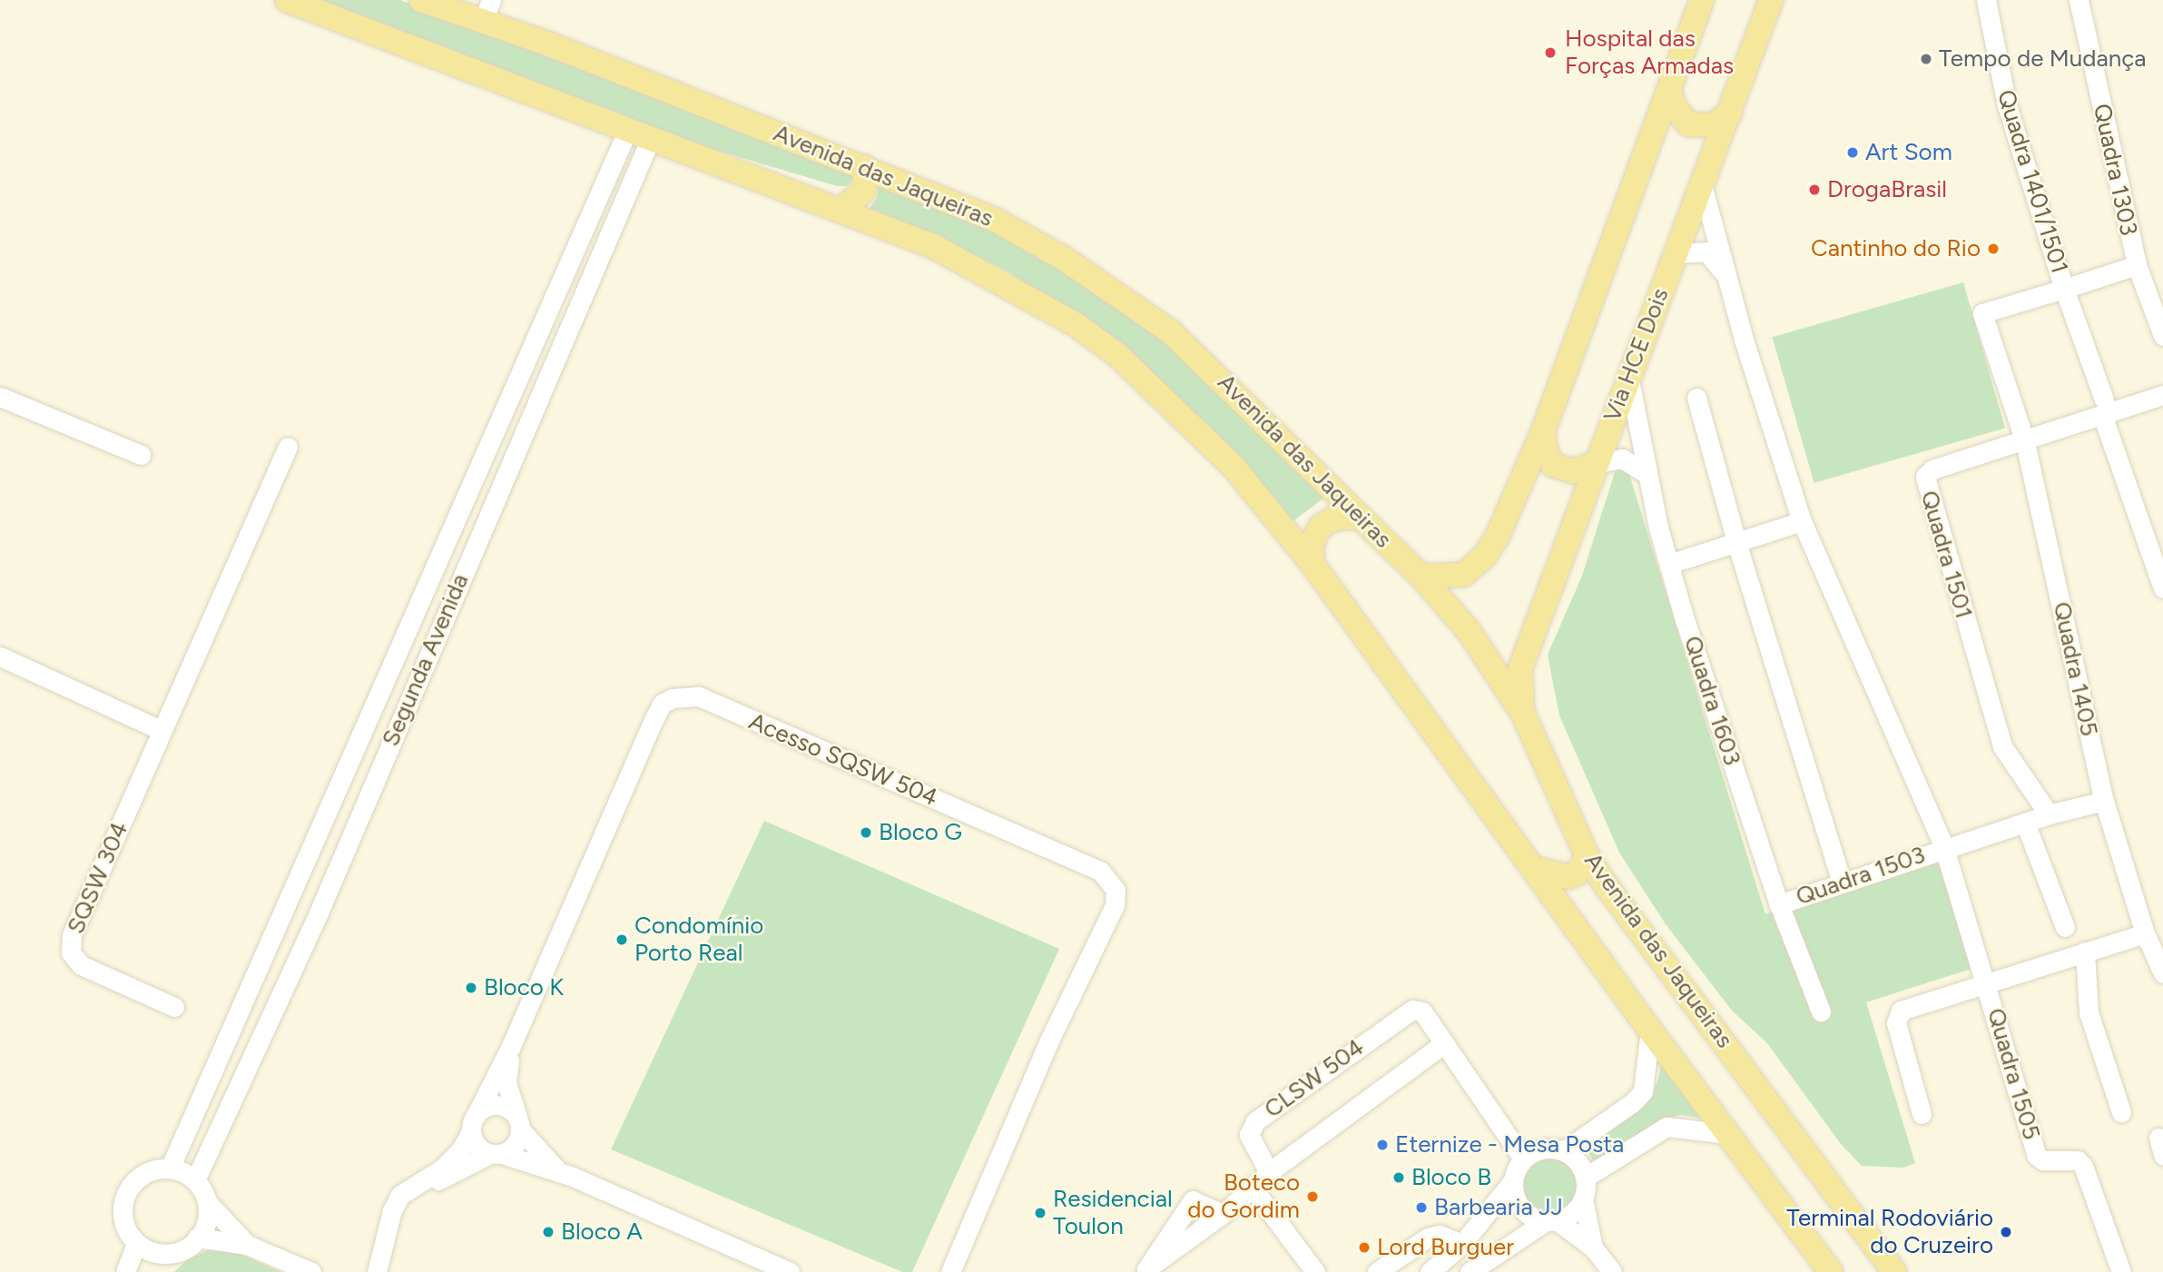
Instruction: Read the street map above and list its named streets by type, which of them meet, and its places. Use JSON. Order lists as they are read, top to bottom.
{
  "streets": {
    "main road": ["Avenida das Jaqueiras", "Via HCE Dois"],
    "street": [
      "Quadra 1303",
      "Quadra 1401/1501",
      "Quadra 1501",
      "Segunda Avenida",
      "Quadra 1405",
      "Quadra 1603",
      "Acesso SQSW 504",
      "Quadra 1503",
      "SQSW 304",
      "Quadra 1505",
      "CLSW 504"
    ]
  },
  "crossings": [
    ["Avenida das Jaqueiras", "Via HCE Dois"],
    ["Avenida das Jaqueiras", "Segunda Avenida"],
    ["Via HCE Dois", "Quadra 1603"],
    ["Quadra 1501", "Quadra 1405"],
    ["Quadra 1501", "Quadra 1503"],
    ["Quadra 1405", "Quadra 1503"],
    ["Quadra 1405", "Quadra 1505"],
    ["Quadra 1603", "Quadra 1503"],
    ["Quadra 1503", "Quadra 1505"]
  ],
  "places": [
    "Hospital das Forças Armadas",
    "Tempo de Mudança",
    "Art Som",
    "DrogaBrasil",
    "Cantinho do Rio",
    "Bloco G",
    "Condomínio Porto Real",
    "Bloco K",
    "Eternize - Mesa Posta",
    "Bloco B",
    "Boteco do Gordim",
    "Barbearia JJ",
    "Residencial Toulon",
    "Bloco A",
    "Terminal Rodoviário do Cruzeiro",
    "Lord Burguer"
  ]
}
